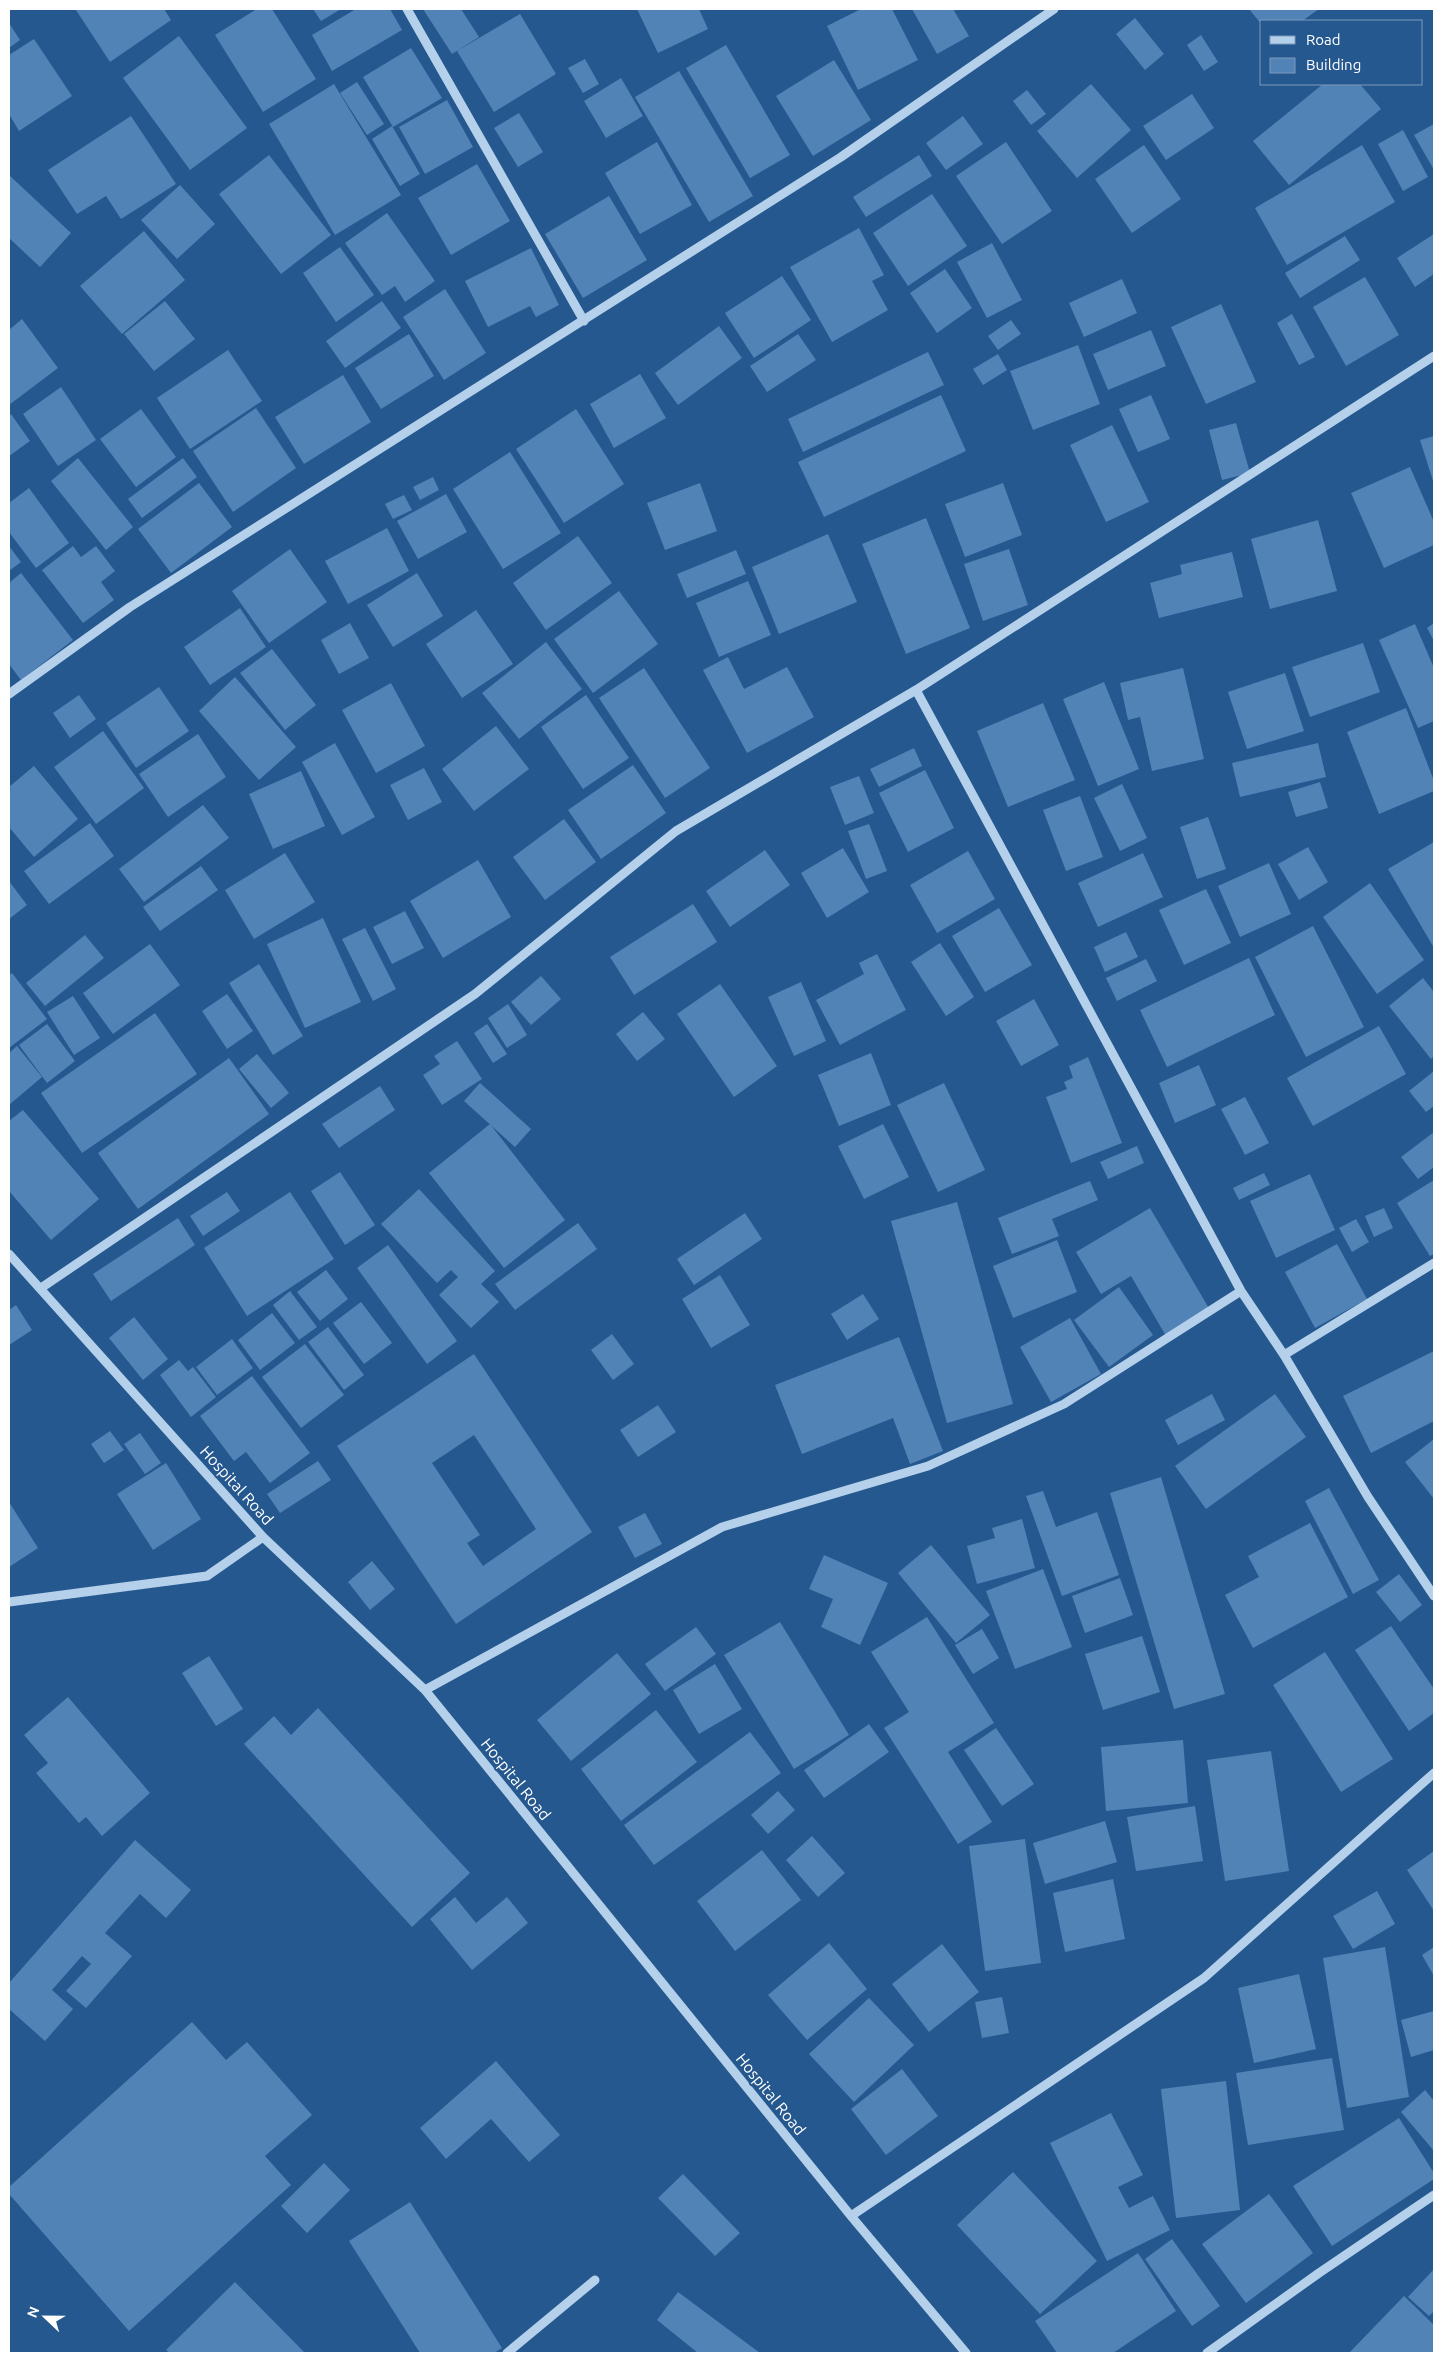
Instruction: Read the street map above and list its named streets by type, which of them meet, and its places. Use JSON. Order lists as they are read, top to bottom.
{
  "streets": {
    "street": ["Hospital Road"]
  },
  "legend": ["Road", "Building"],
  "north": "left"
}
